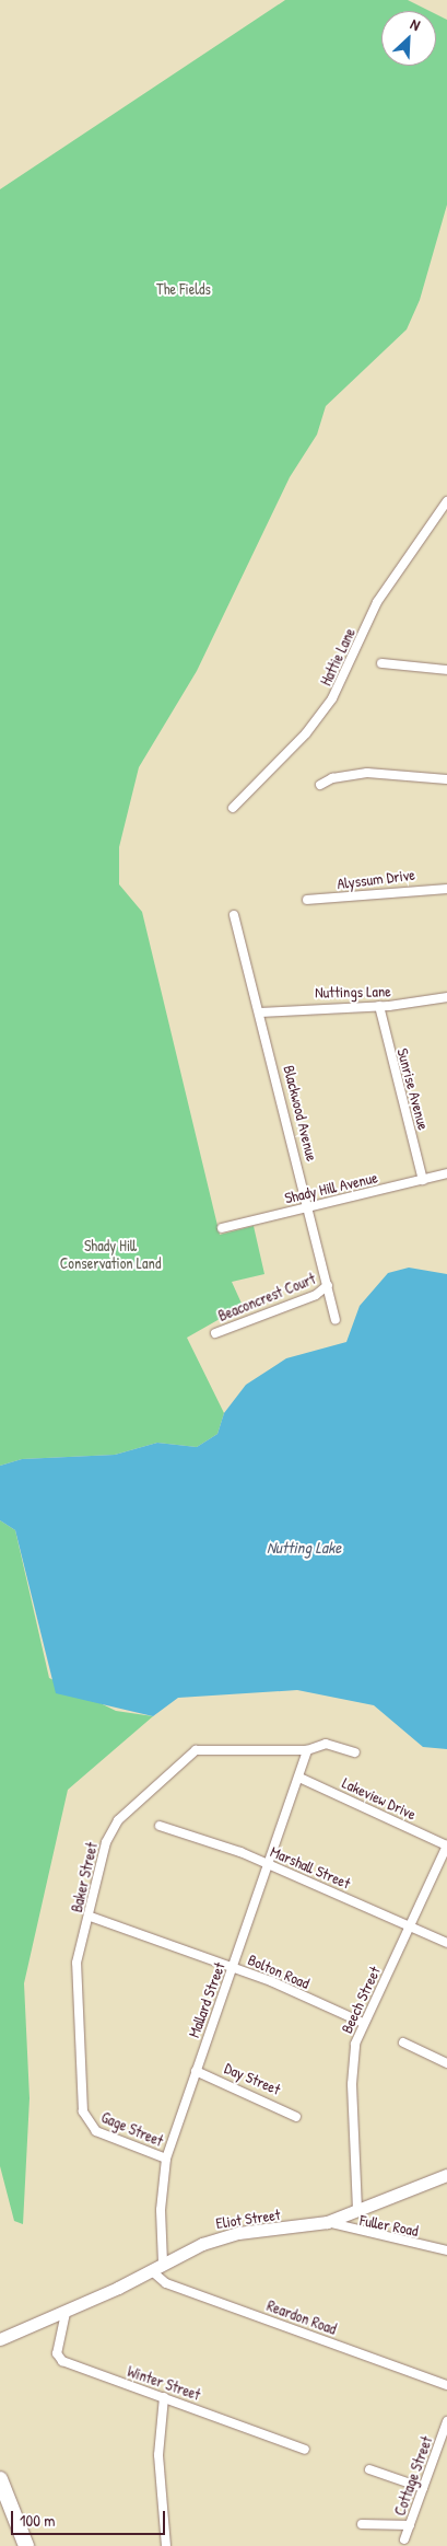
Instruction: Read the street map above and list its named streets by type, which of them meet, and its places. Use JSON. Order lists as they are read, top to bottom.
{
  "streets": {
    "street": [
      "Hattie Lane",
      "Alyssum Drive",
      "Nuttings Lane",
      "Sunrise Avenue",
      "Blackwood Avenue",
      "Shady Hill Avenue",
      "Beaconcrest Court",
      "Lakeview Drive",
      "Marshall Street",
      "Baker Street",
      "Bolton Road",
      "Mallard Street",
      "Beech Street",
      "Day Street",
      "Gage Street",
      "Eliot Street",
      "Fuller Road",
      "Reardon Road",
      "Winter Street",
      "Cottage Street"
    ]
  },
  "crossings": [
    ["Nuttings Lane", "Sunrise Avenue"],
    ["Nuttings Lane", "Blackwood Avenue"],
    ["Sunrise Avenue", "Shady Hill Avenue"],
    ["Blackwood Avenue", "Shady Hill Avenue"],
    ["Blackwood Avenue", "Beaconcrest Court"],
    ["Lakeview Drive", "Mallard Street"],
    ["Lakeview Drive", "Beech Street"],
    ["Marshall Street", "Mallard Street"],
    ["Marshall Street", "Beech Street"],
    ["Baker Street", "Bolton Road"],
    ["Baker Street", "Mallard Street"],
    ["Baker Street", "Gage Street"],
    ["Bolton Road", "Mallard Street"],
    ["Bolton Road", "Beech Street"],
    ["Mallard Street", "Day Street"],
    ["Mallard Street", "Gage Street"],
    ["Mallard Street", "Eliot Street"],
    ["Beech Street", "Eliot Street"],
    ["Eliot Street", "Fuller Road"],
    ["Eliot Street", "Reardon Road"],
    ["Eliot Street", "Winter Street"]
  ],
  "water": ["Nutting Lake"],
  "parks": ["The Fields", "Shady Hill Conservation Land"],
  "scale_bar": "100 m",
  "north": "top right"
}
